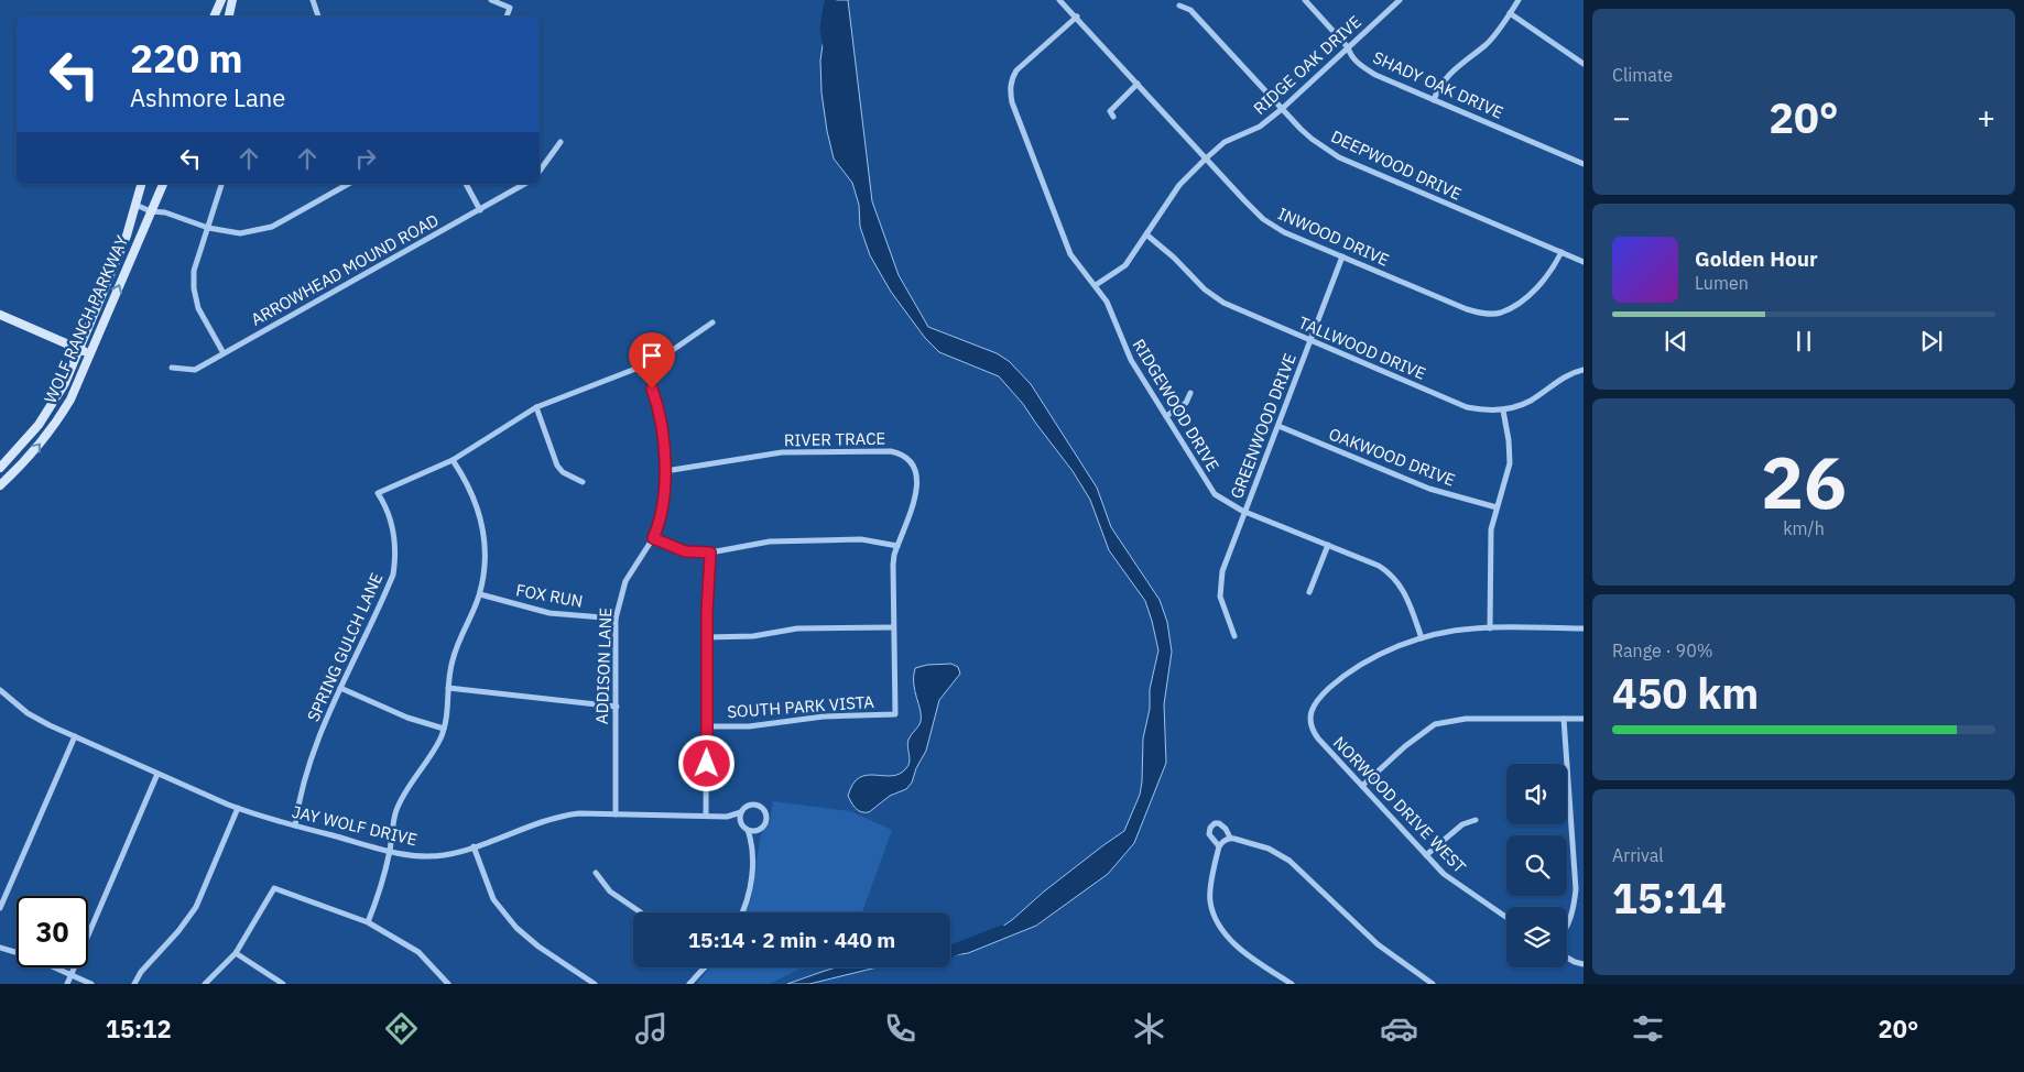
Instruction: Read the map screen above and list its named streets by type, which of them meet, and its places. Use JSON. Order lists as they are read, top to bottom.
{
  "streets": {
    "street": [
      "RIDGE OAK DRIVE",
      "SHADY OAK DRIVE",
      "DEEPWOOD DRIVE",
      "INWOOD DRIVE",
      "ARROWHEAD MOUND ROAD",
      "WOLF RANCH PARKWAY",
      "TALLWOOD DRIVE",
      "RIDGEWOOD DRIVE",
      "GREENWOOD DRIVE",
      "RIVER TRACE",
      "OAKWOOD DRIVE",
      "FOX RUN",
      "SPRING GULCH LANE",
      "ADDISON LANE",
      "SOUTH PARK VISTA",
      "NORWOOD DRIVE WEST",
      "JAY WOLF DRIVE"
    ]
  },
  "crossings": [
    ["RIDGE OAK DRIVE", "SHADY OAK DRIVE"],
    ["RIDGE OAK DRIVE", "DEEPWOOD DRIVE"],
    ["RIDGE OAK DRIVE", "INWOOD DRIVE"],
    ["RIDGE OAK DRIVE", "TALLWOOD DRIVE"],
    ["RIDGE OAK DRIVE", "RIDGEWOOD DRIVE"],
    ["DEEPWOOD DRIVE", "INWOOD DRIVE"],
    ["INWOOD DRIVE", "RIDGEWOOD DRIVE"],
    ["INWOOD DRIVE", "GREENWOOD DRIVE"],
    ["TALLWOOD DRIVE", "GREENWOOD DRIVE"],
    ["RIDGEWOOD DRIVE", "GREENWOOD DRIVE"],
    ["RIDGEWOOD DRIVE", "NORWOOD DRIVE WEST"],
    ["GREENWOOD DRIVE", "OAKWOOD DRIVE"],
    ["RIVER TRACE", "ADDISON LANE"],
    ["RIVER TRACE", "SOUTH PARK VISTA"],
    ["FOX RUN", "ADDISON LANE"],
    ["SPRING GULCH LANE", "ADDISON LANE"],
    ["SPRING GULCH LANE", "JAY WOLF DRIVE"],
    ["ADDISON LANE", "JAY WOLF DRIVE"]
  ],
  "page": {
    "tile": [
      "Climate",
      ["26", "km/h"],
      ["Range · 90%", "450 km"],
      ["Arrival", "15:14"]
    ],
    "turn": ["220 m", "Ashmore Lane"],
    "heat": ["−", "20°", "+"],
    "song": ["Golden Hour", "Lumen"],
    "limit": "30",
    "trip": "15:14 · 2 min · 440 m",
    "tabs": ["15:12", "20°"]
  }
}
